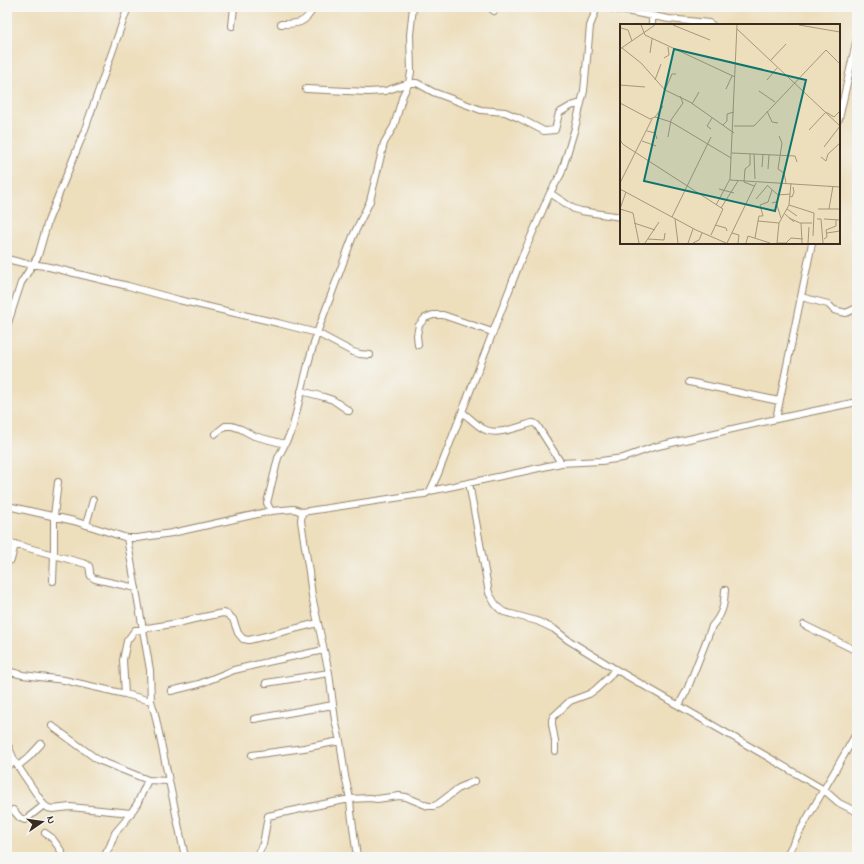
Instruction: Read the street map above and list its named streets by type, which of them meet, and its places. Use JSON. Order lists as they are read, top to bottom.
{
  "north": "right"
}
